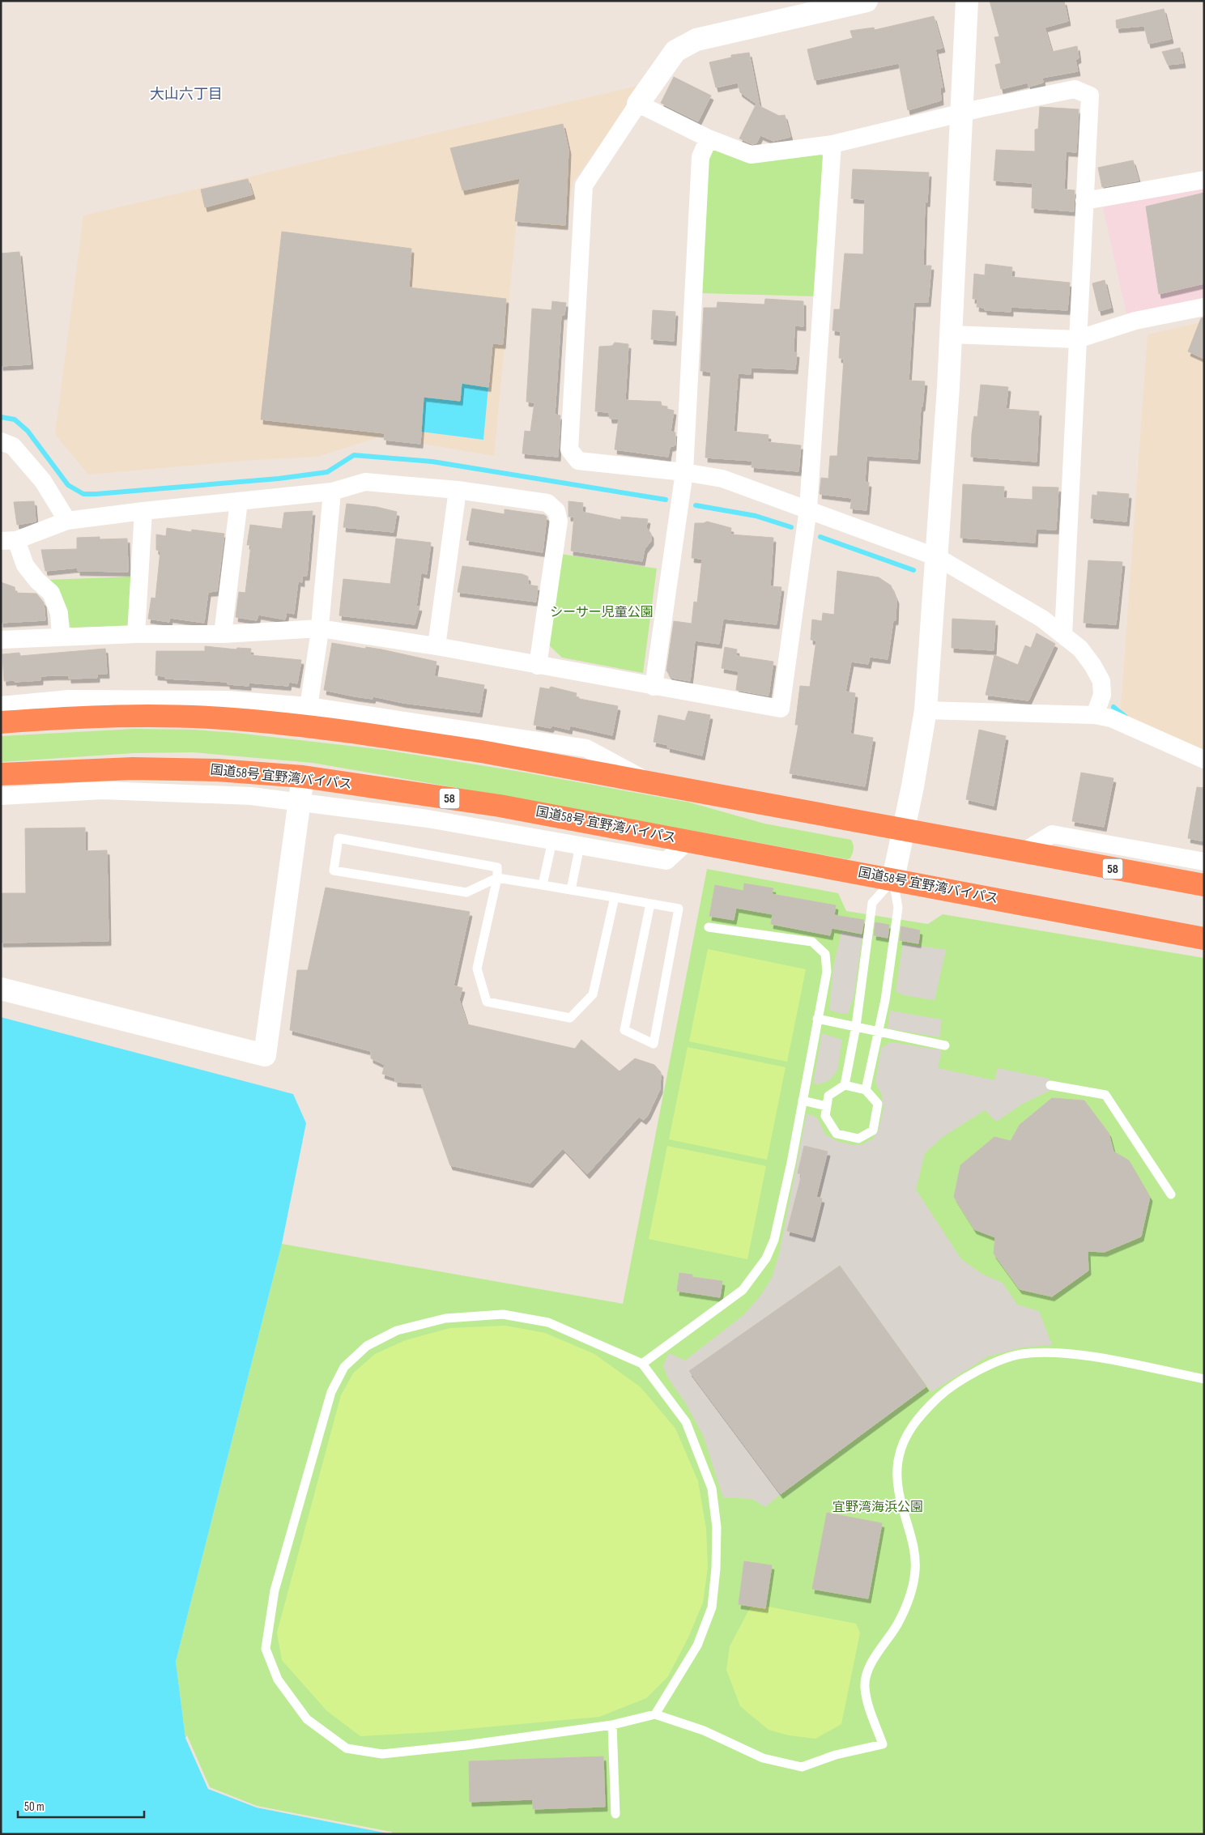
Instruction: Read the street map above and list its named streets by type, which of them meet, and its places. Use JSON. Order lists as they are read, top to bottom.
{
  "streets": {
    "highway": ["国道58号 宜野湾バイパス", "58"]
  },
  "districts": ["大山六丁目"],
  "parks": ["シーサー児童公園", "宜野湾海浜公園"],
  "scale_bar": "50 m"
}
